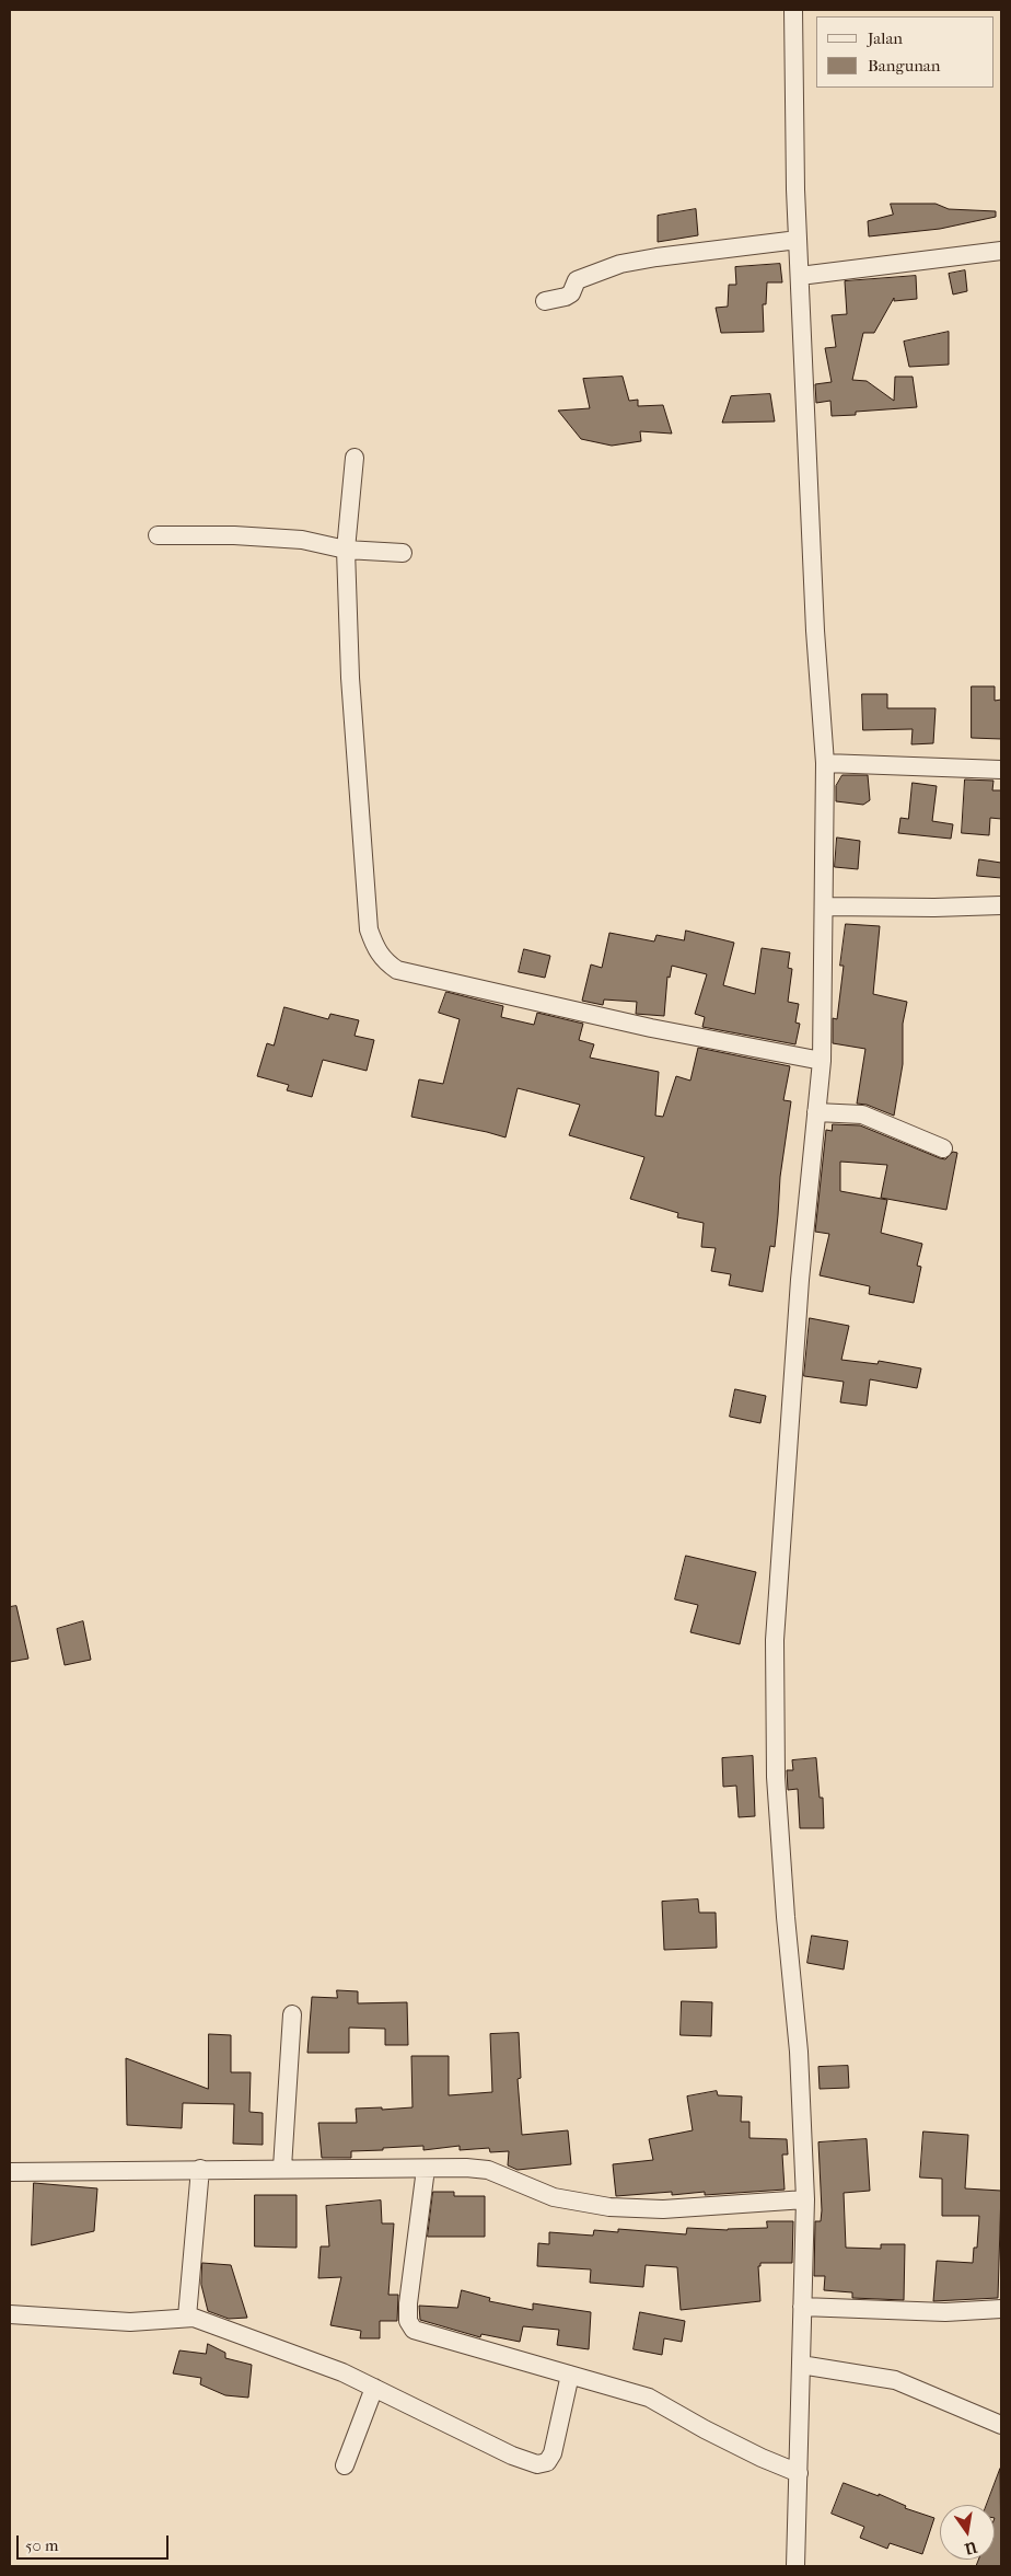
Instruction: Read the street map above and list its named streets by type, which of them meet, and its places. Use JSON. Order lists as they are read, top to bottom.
{
  "legend": ["Jalan", "Bangunan"],
  "scale_bar": "50 m",
  "north": "bottom"
}
